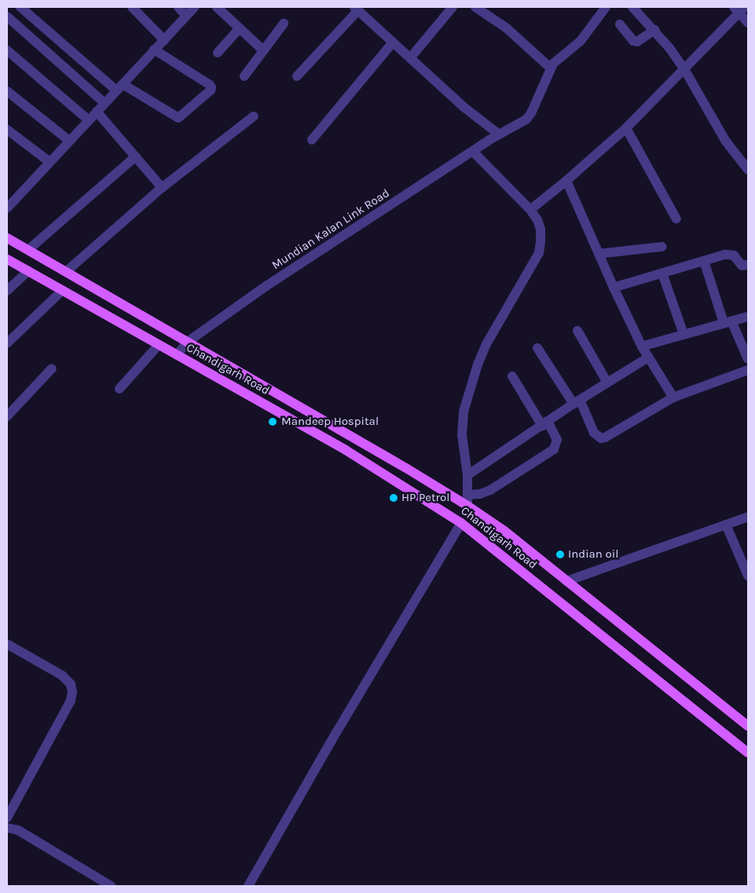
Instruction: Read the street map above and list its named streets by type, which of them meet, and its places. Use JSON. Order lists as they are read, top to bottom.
{
  "streets": {
    "main road": ["Chandigarh Road"],
    "street": ["Mundian Kalan Link Road"]
  },
  "crossings": [
    ["Mundian Kalan Link Road", "Chandigarh Road"]
  ],
  "places": ["Mandeep Hospital", "HP Petrol", "Indian oil"]
}
